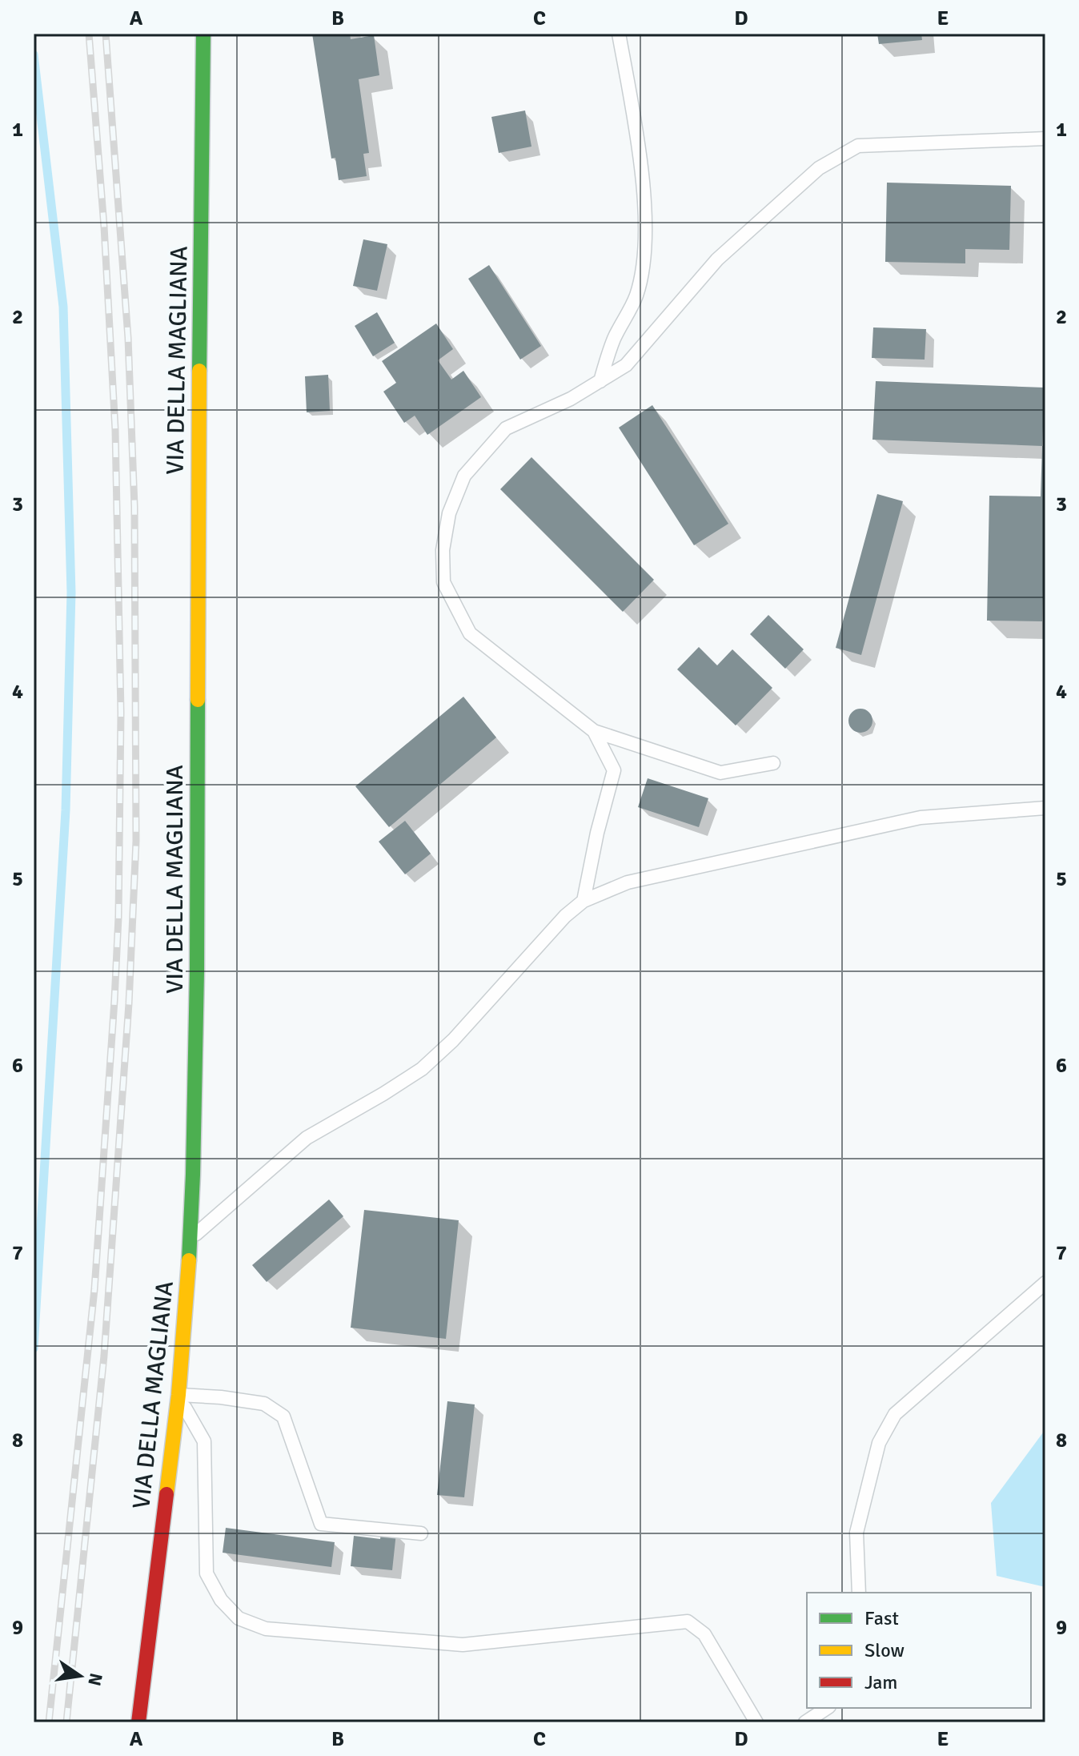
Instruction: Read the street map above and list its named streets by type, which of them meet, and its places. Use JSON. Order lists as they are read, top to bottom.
{
  "streets": {
    "main road": ["VIA DELLA MAGLIANA"]
  },
  "legend": ["Fast", "Slow", "Jam"],
  "north": "right",
  "grid": {
    "columns": [
      "A",
      "B",
      "C",
      "D",
      "E"
    ],
    "rows": [
      "1",
      "2",
      "3",
      "4",
      "5",
      "6",
      "7",
      "8",
      "9"
    ]
  }
}
